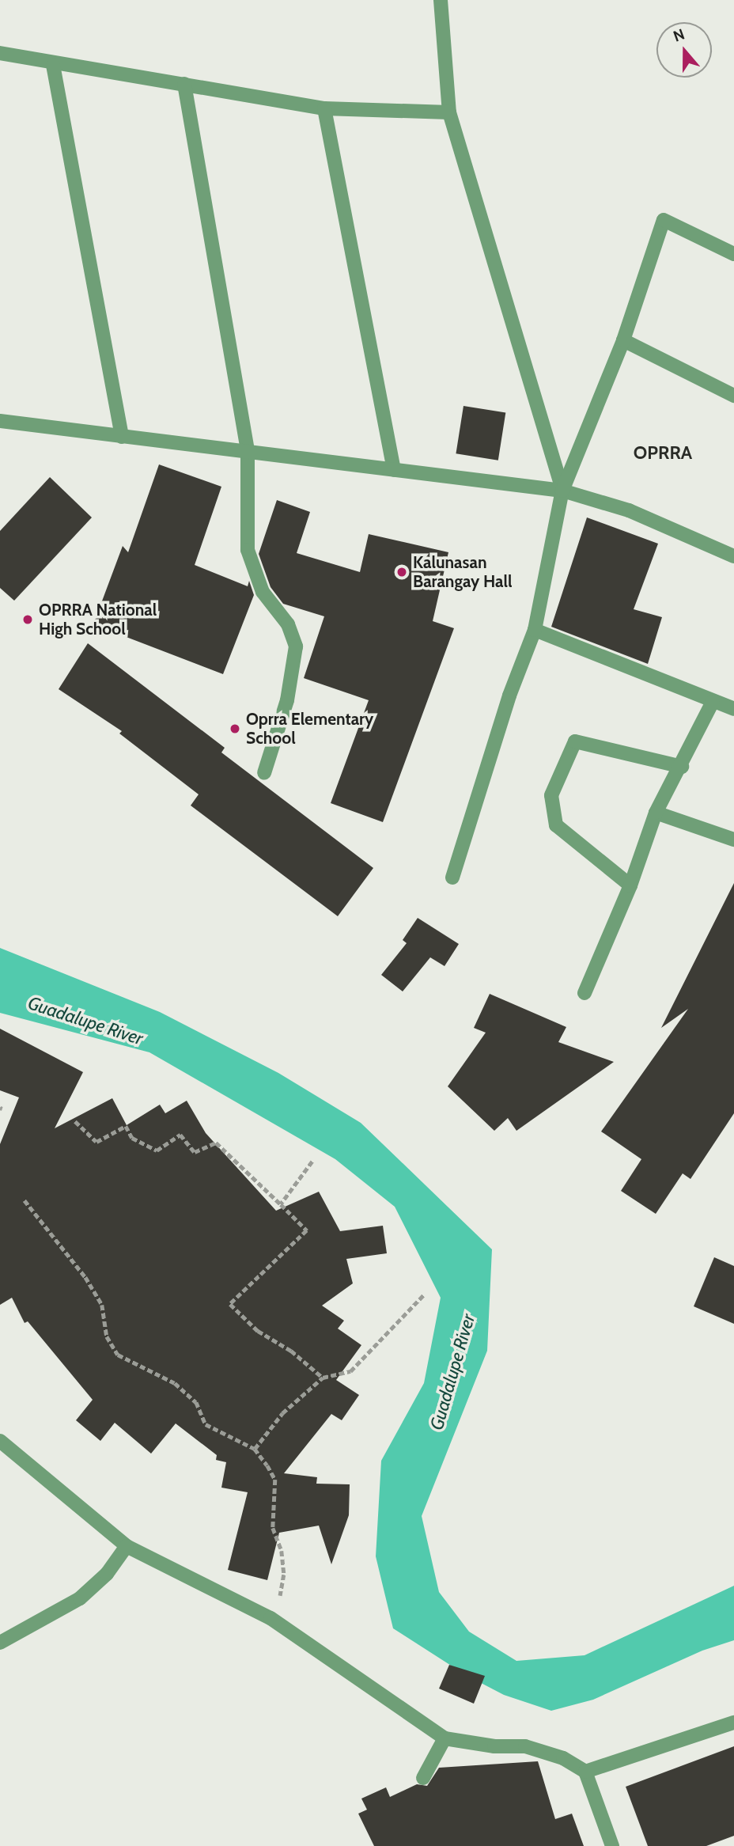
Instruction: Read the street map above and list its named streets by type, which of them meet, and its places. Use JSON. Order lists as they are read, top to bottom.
{
  "districts": ["OPRRA"],
  "water": ["Guadalupe River"],
  "places": ["Kalunasan Barangay Hall", "OPRRA National High School", "Oprra Elementary School"],
  "north": "top"
}
